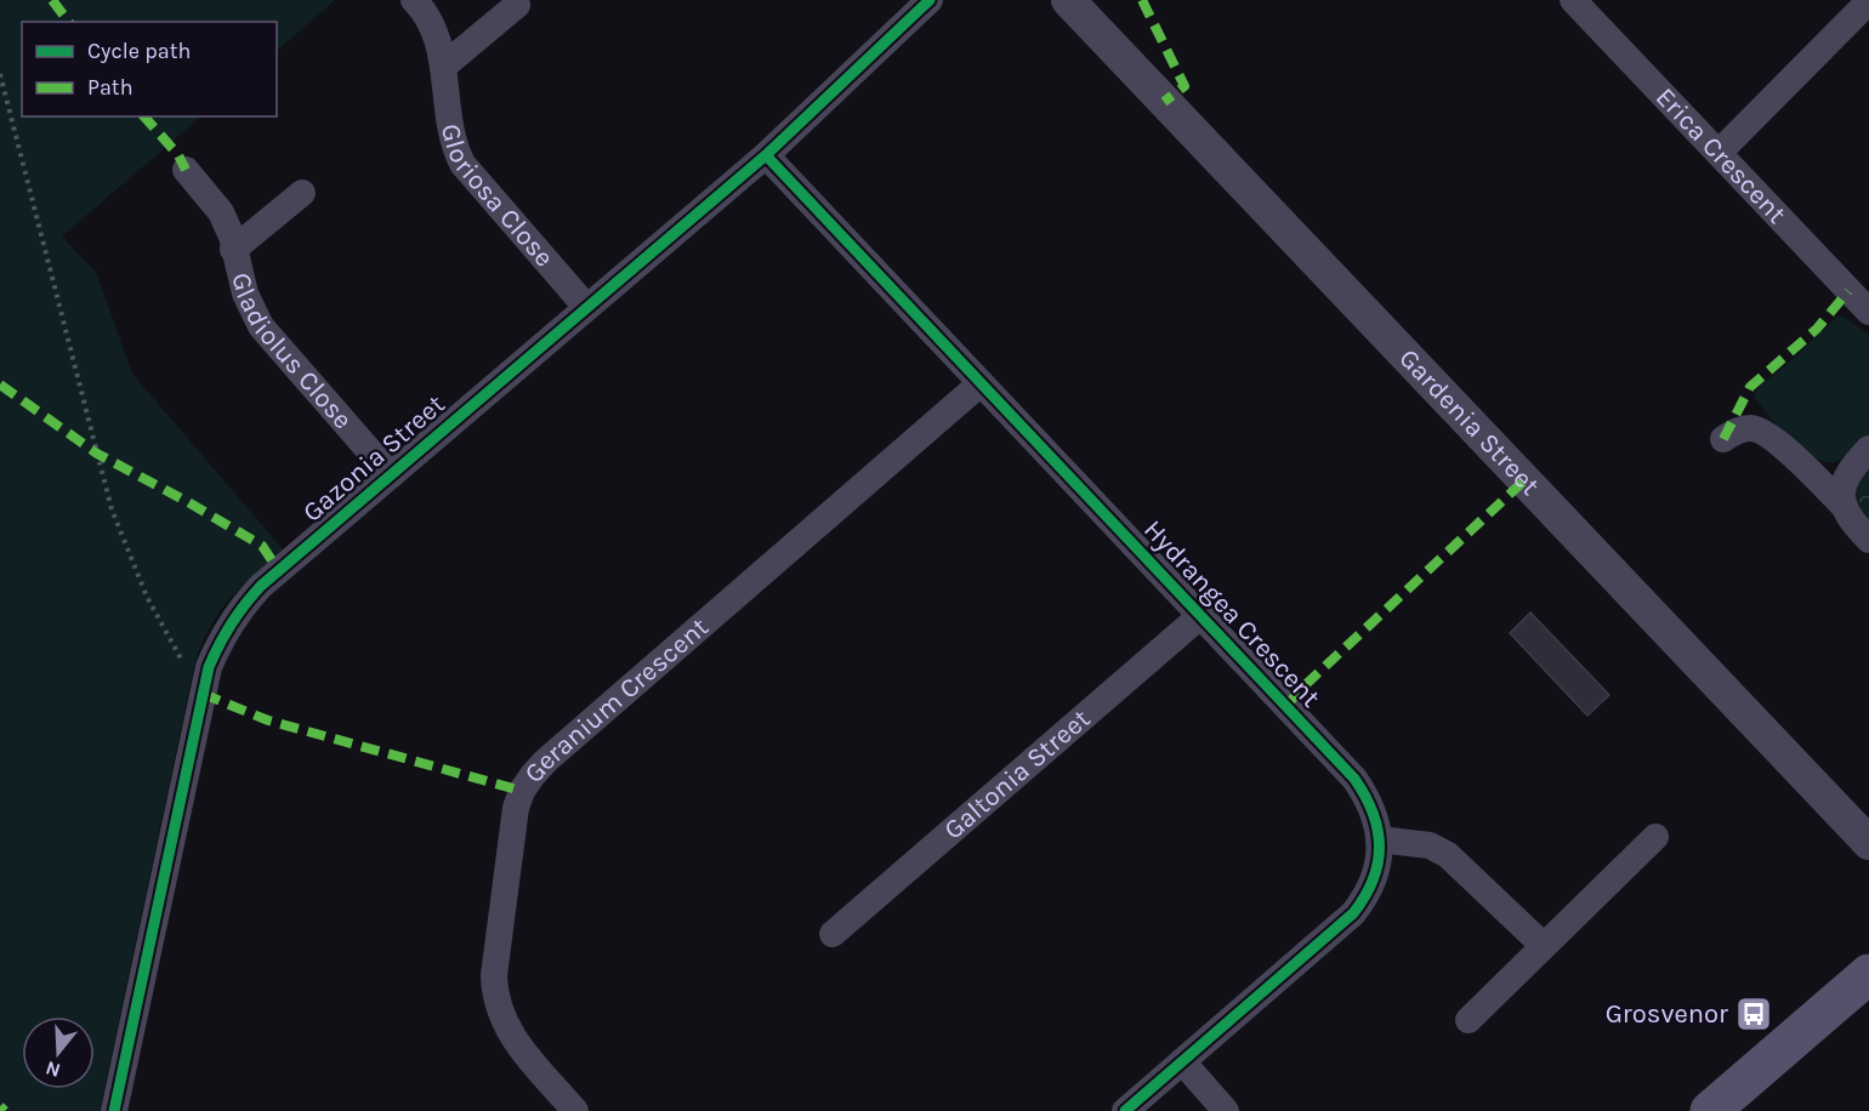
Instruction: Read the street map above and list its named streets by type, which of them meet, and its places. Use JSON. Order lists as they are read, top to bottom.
{
  "streets": {
    "street": [
      "Erica Crescent",
      "Gloriosa Close",
      "Gladiolus Close",
      "Gardenia Street",
      "Gazonia Street",
      "Hydrangea Crescent",
      "Geranium Crescent",
      "Galtonia Street"
    ]
  },
  "crossings": [
    ["Gloriosa Close", "Gazonia Street"],
    ["Gladiolus Close", "Gazonia Street"],
    ["Gazonia Street", "Hydrangea Crescent"],
    ["Hydrangea Crescent", "Geranium Crescent"],
    ["Hydrangea Crescent", "Galtonia Street"]
  ],
  "places": {
    "bus stop": ["Grosvenor"]
  },
  "legend": ["Cycle path", "Path"],
  "north": "bottom"
}
